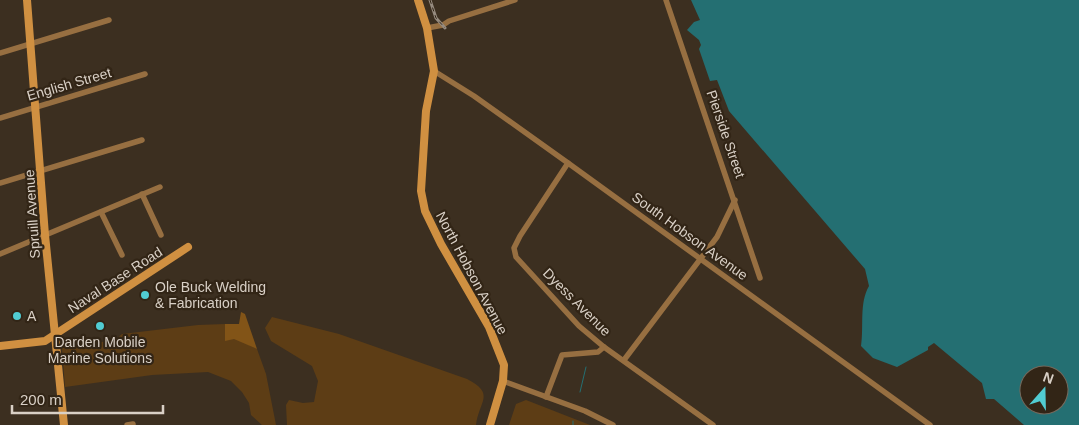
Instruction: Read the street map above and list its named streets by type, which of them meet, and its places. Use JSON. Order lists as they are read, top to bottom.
{
  "streets": {
    "street": [
      "English Street",
      "Pierside Street",
      "Spruill Avenue",
      "South Hobson Avenue",
      "North Hobson Avenue",
      "Naval Base Road",
      "Dyess Avenue"
    ]
  },
  "crossings": [
    ["English Street", "Spruill Avenue"],
    ["Spruill Avenue", "Naval Base Road"],
    ["South Hobson Avenue", "North Hobson Avenue"],
    ["South Hobson Avenue", "Dyess Avenue"]
  ],
  "places": ["Ole Buck Welding & Fabrication", "A", "Darden Mobile Marine Solutions"],
  "scale_bar": "200 m",
  "north": "top"
}
